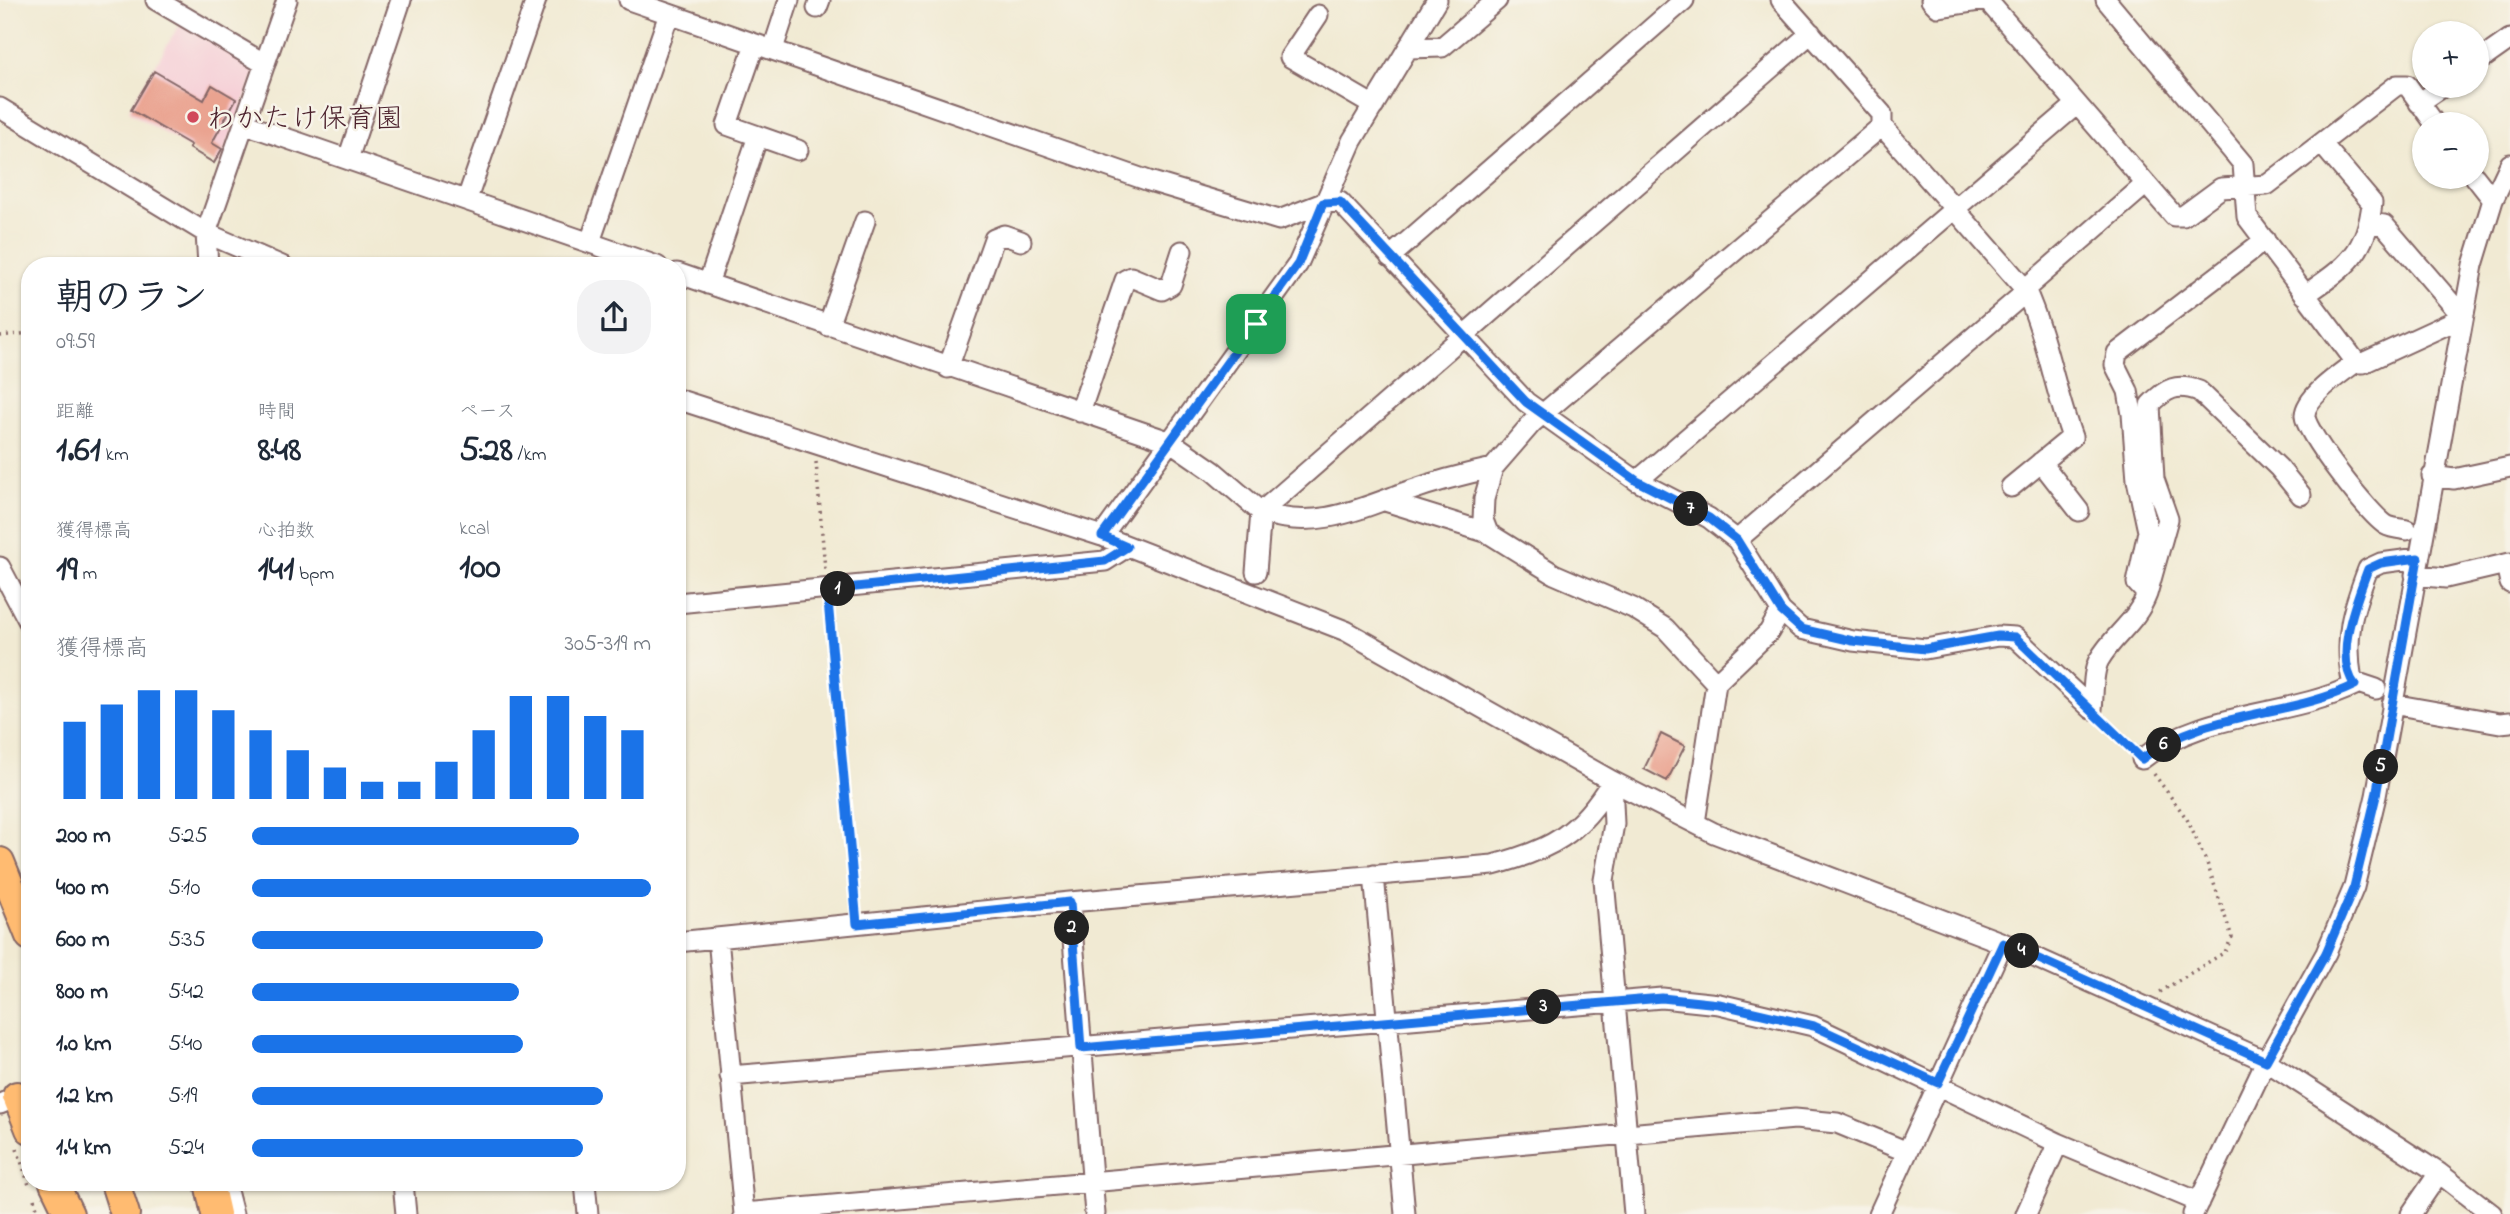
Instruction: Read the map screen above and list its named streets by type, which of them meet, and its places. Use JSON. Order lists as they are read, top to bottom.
{
  "places": ["わかたけ保育園"],
  "page": {
    "map_buttons": ["+", "−"],
    "heading": ["朝のラン", "09:59"],
    "stats": [
      ["距離", "1.61 km"],
      ["時間", "8:48"],
      ["ペース", "5:28 /km"],
      ["獲得標高", "19 m"],
      ["心拍数", "141 bpm"],
      ["kcal", "100"]
    ],
    "pins": [
      "7",
      "1",
      "6",
      "5",
      "2",
      "4",
      "3"
    ],
    "chart": ["獲得標高", "305–319 m"],
    "list": [
      {
        "name": "200 m",
        "note": "5:25"
      },
      {
        "name": "400 m",
        "note": "5:10"
      },
      {
        "name": "600 m",
        "note": "5:35"
      },
      {
        "name": "800 m",
        "note": "5:42"
      },
      {
        "name": "1.0 km",
        "note": "5:40"
      },
      {
        "name": "1.2 km",
        "note": "5:19"
      },
      {
        "name": "1.4 km",
        "note": "5:24"
      }
    ]
  }
}
